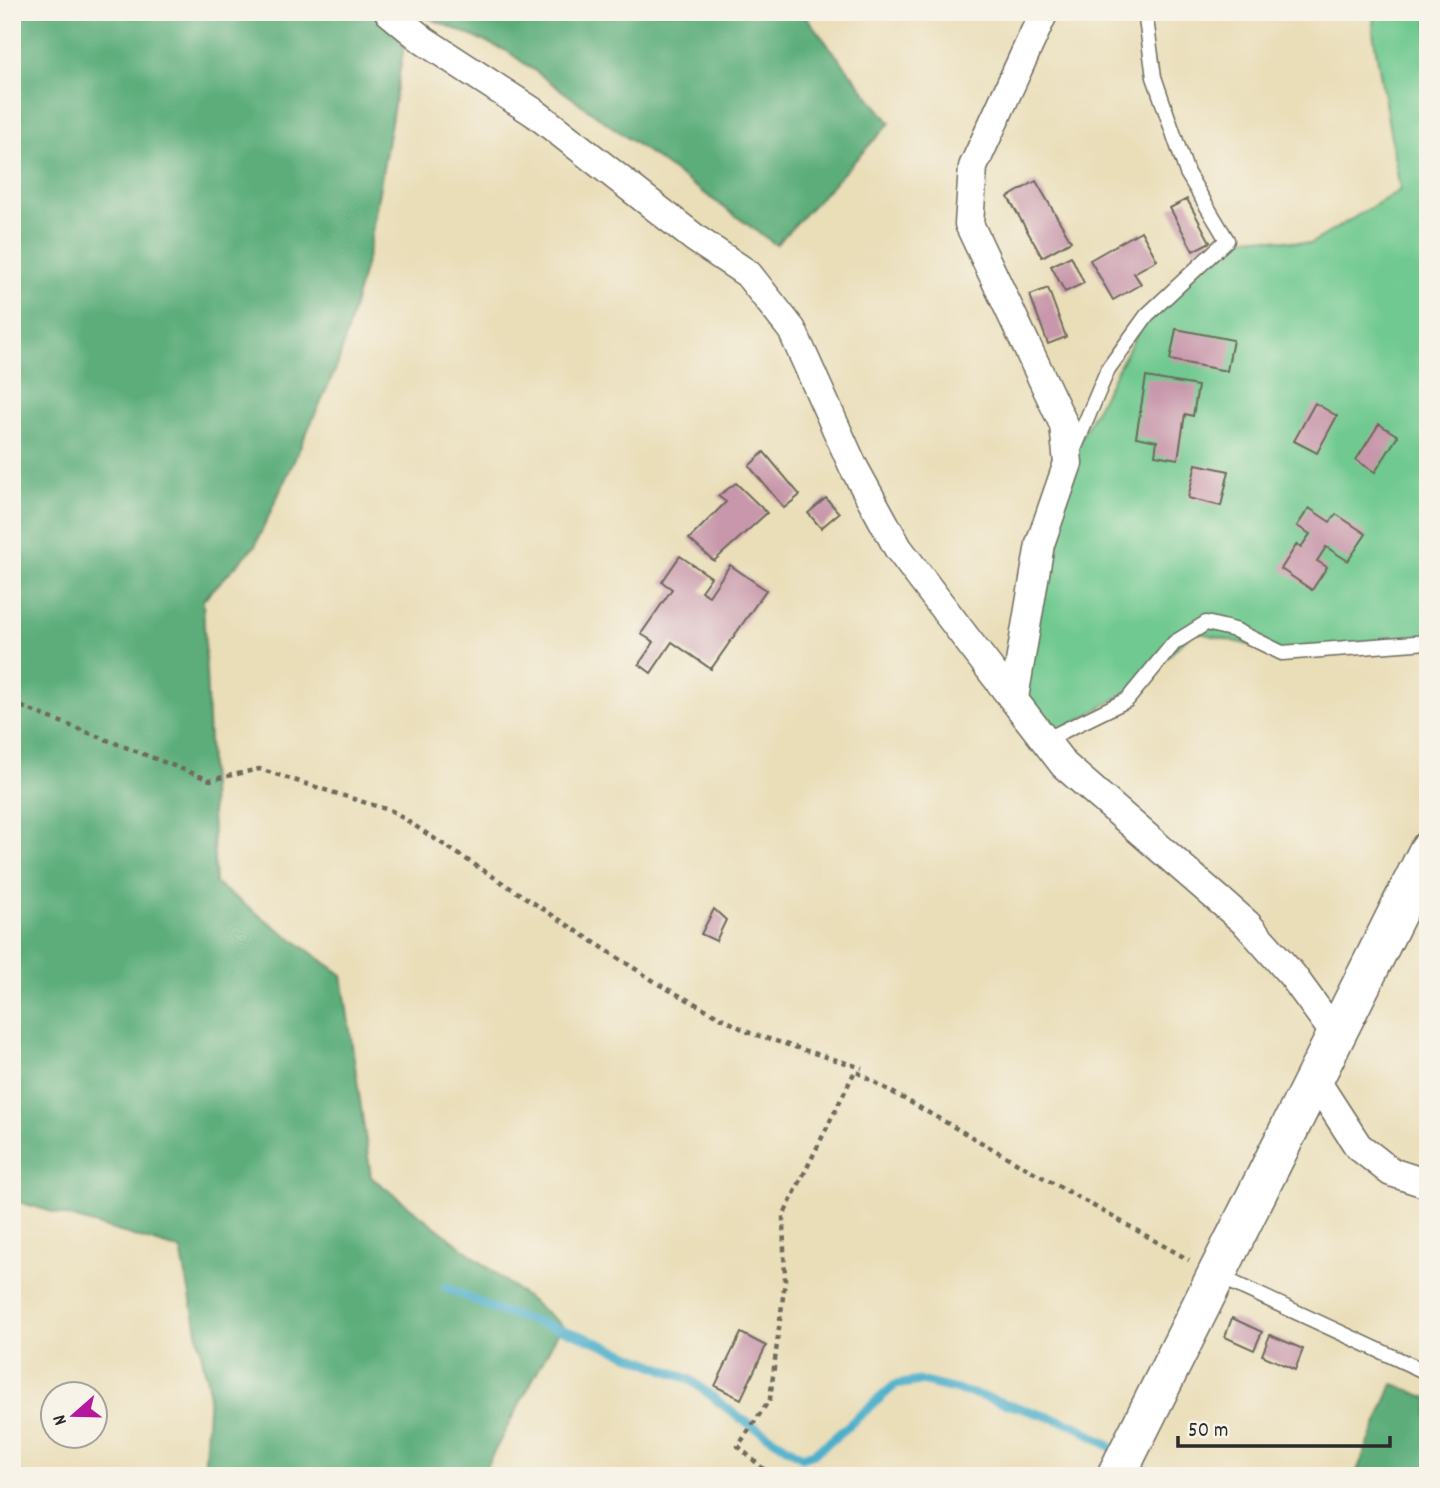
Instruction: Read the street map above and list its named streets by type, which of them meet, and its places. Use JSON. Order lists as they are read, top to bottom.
{
  "scale_bar": "50 m",
  "north": "left"
}
